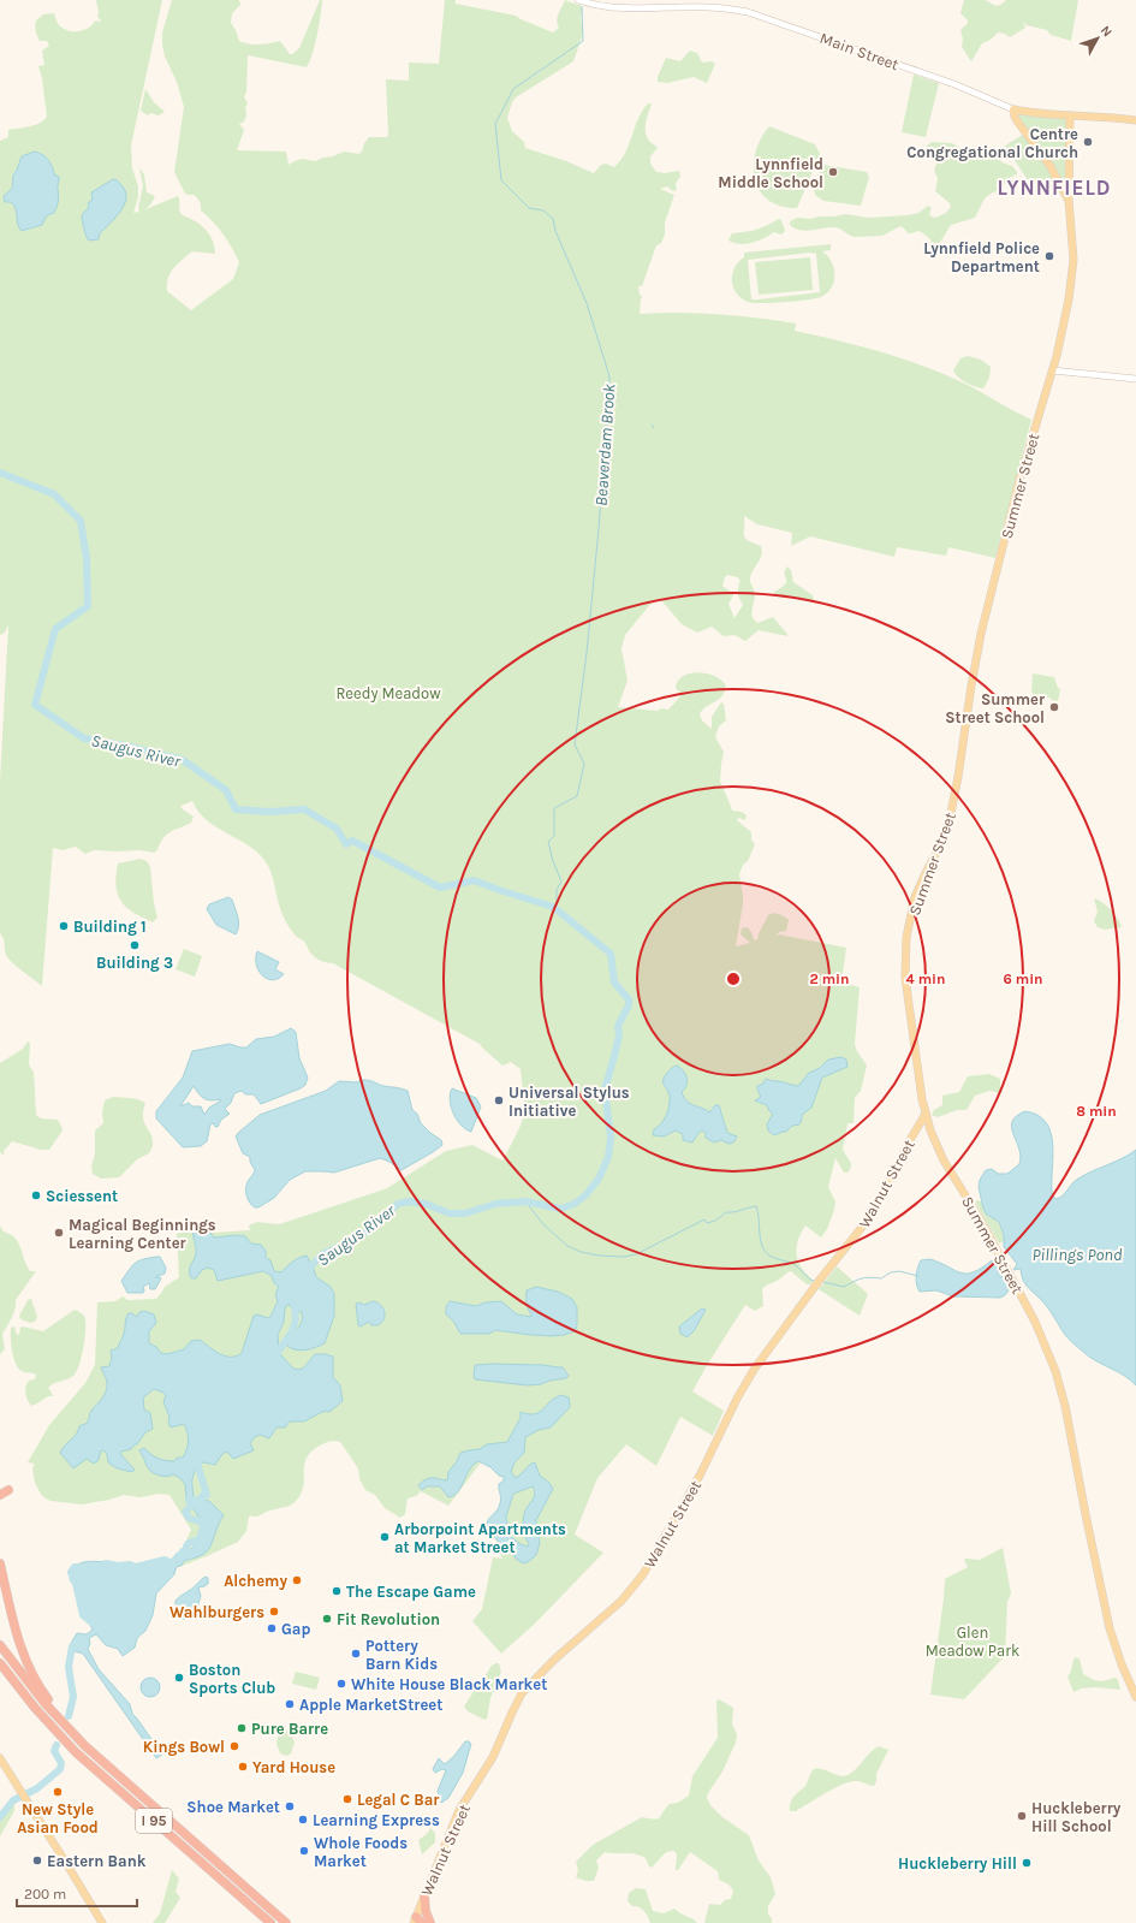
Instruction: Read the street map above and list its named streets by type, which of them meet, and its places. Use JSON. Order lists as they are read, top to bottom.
{
  "streets": {
    "highway": ["I 95"],
    "main road": ["Main Street", "Summer Street", "Walnut Street"]
  },
  "crossings": [
    ["Main Street", "Summer Street"],
    ["Summer Street", "Walnut Street"]
  ],
  "districts": ["LYNNFIELD"],
  "water": ["Beaverdam Brook", "Saugus River", "Pillings Pond"],
  "parks": ["Reedy Meadow", "Glen Meadow Park"],
  "places": [
    "Centre Congregational Church",
    "Lynnfield Middle School",
    "Lynnfield Police Department",
    "Summer Street School",
    "Building 1",
    "Building 3",
    "Universal Stylus Initiative",
    "Sciessent",
    "Magical Beginnings Learning Center",
    "Arborpoint Apartments at Market Street",
    "Alchemy",
    "The Escape Game",
    "Wahlburgers",
    "Fit Revolution",
    "Gap",
    "Pottery Barn Kids",
    "Boston Sports Club",
    "White House Black Market",
    "Apple MarketStreet",
    "Pure Barre",
    "Kings Bowl",
    "Yard House",
    "New Style Asian Food",
    "Legal C Bar",
    "Shoe Market",
    "Huckleberry Hill School",
    "Learning Express",
    "Whole Foods Market",
    "Eastern Bank",
    "Huckleberry Hill"
  ],
  "scale_bar": "200 m",
  "north": "top right",
  "rings": [
    "2 min",
    "4 min",
    "6 min",
    "8 min"
  ]
}
